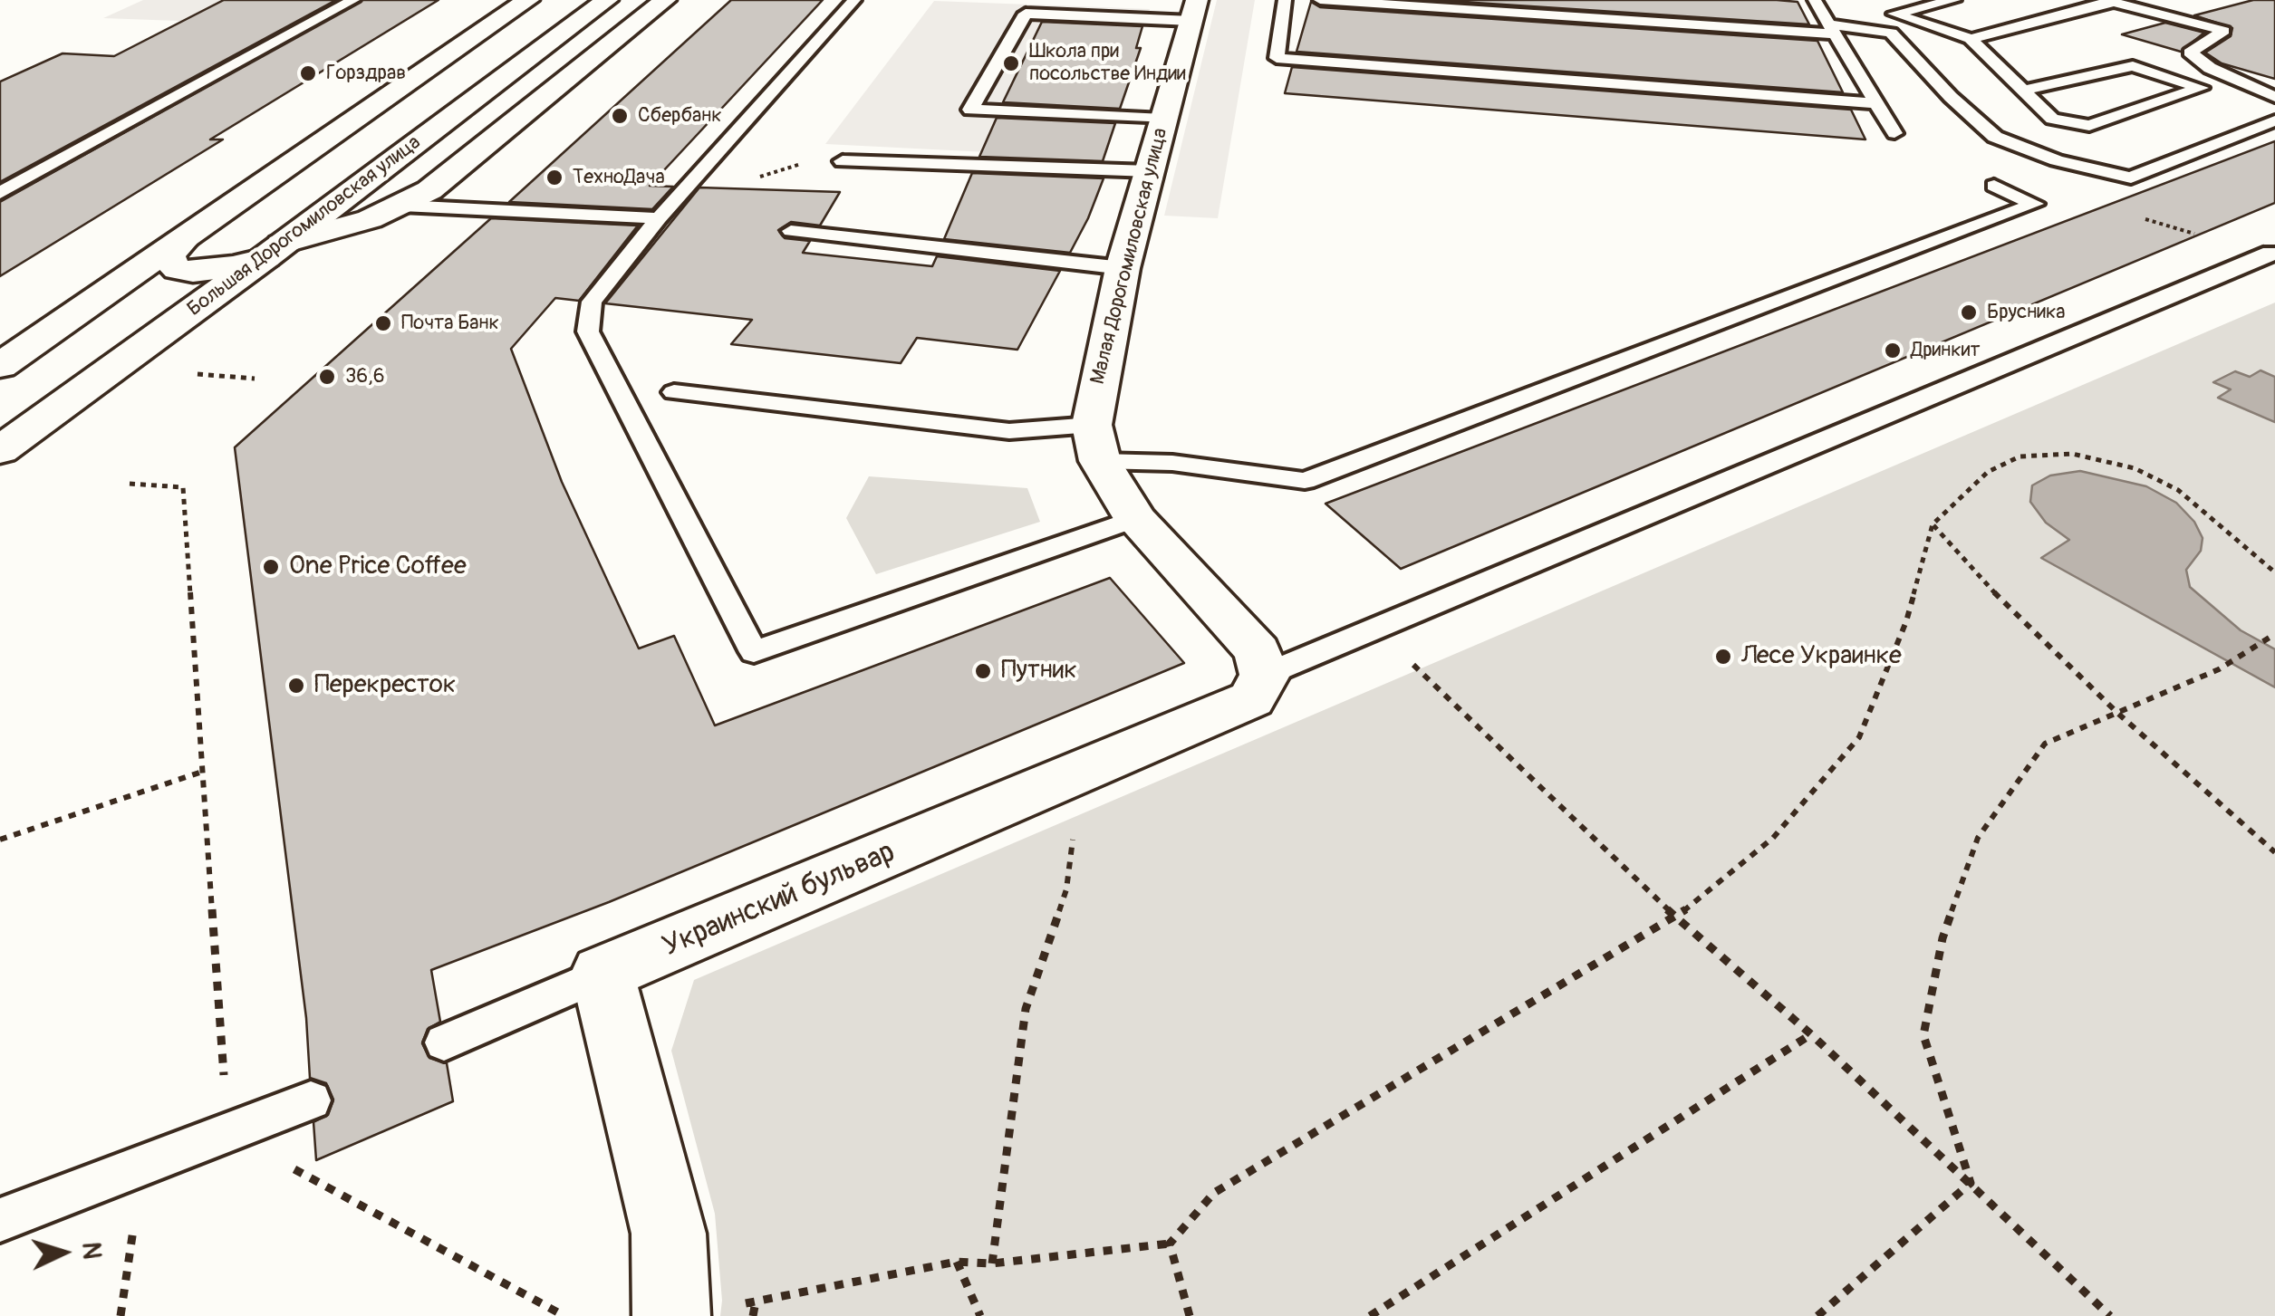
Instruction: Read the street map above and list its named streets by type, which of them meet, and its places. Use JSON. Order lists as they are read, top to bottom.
{
  "streets": {
    "street": ["Большая Дорогомиловская улица", "Малая Дорогомиловская улица", "Украинский бульвар"]
  },
  "places": [
    "Школа при посольстве Индии",
    "Горздрав",
    "Сбербанк",
    "ТехноДача",
    "Брусника",
    "Почта Банк",
    "Дринкит",
    "36,6",
    "One Price Coffee",
    "Лесе Украинке",
    "Путник",
    "Перекресток"
  ],
  "north": "right"
}
